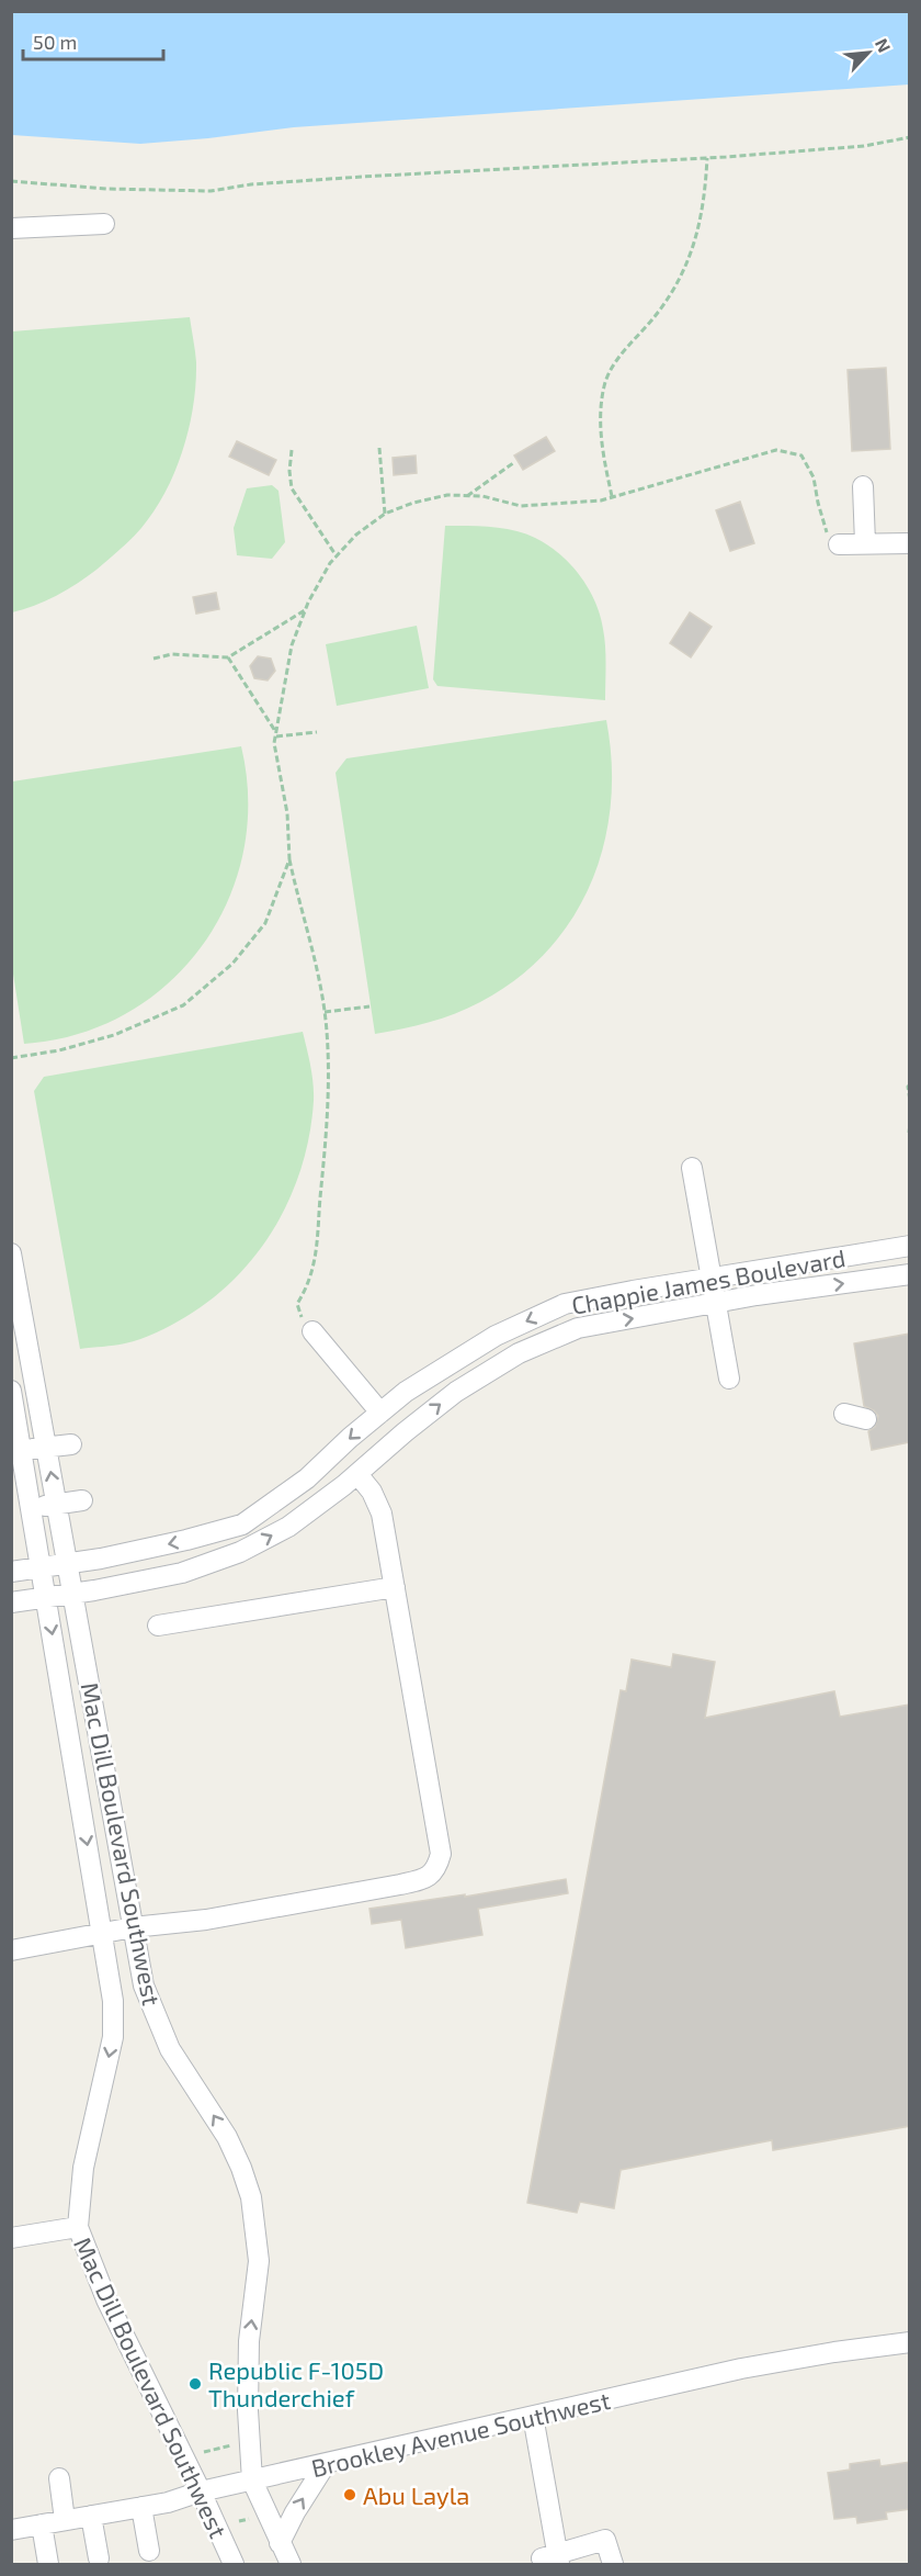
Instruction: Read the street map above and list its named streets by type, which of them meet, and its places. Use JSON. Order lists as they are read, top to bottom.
{
  "streets": {
    "street": ["Chappie James Boulevard", "Mac Dill Boulevard Southwest", "Brookley Avenue Southwest"]
  },
  "crossings": [
    ["Chappie James Boulevard", "Mac Dill Boulevard Southwest"],
    ["Mac Dill Boulevard Southwest", "Brookley Avenue Southwest"]
  ],
  "places": ["Republic F-105D Thunderchief", "Abu Layla"],
  "scale_bar": "50 m",
  "north": "top right"
}
